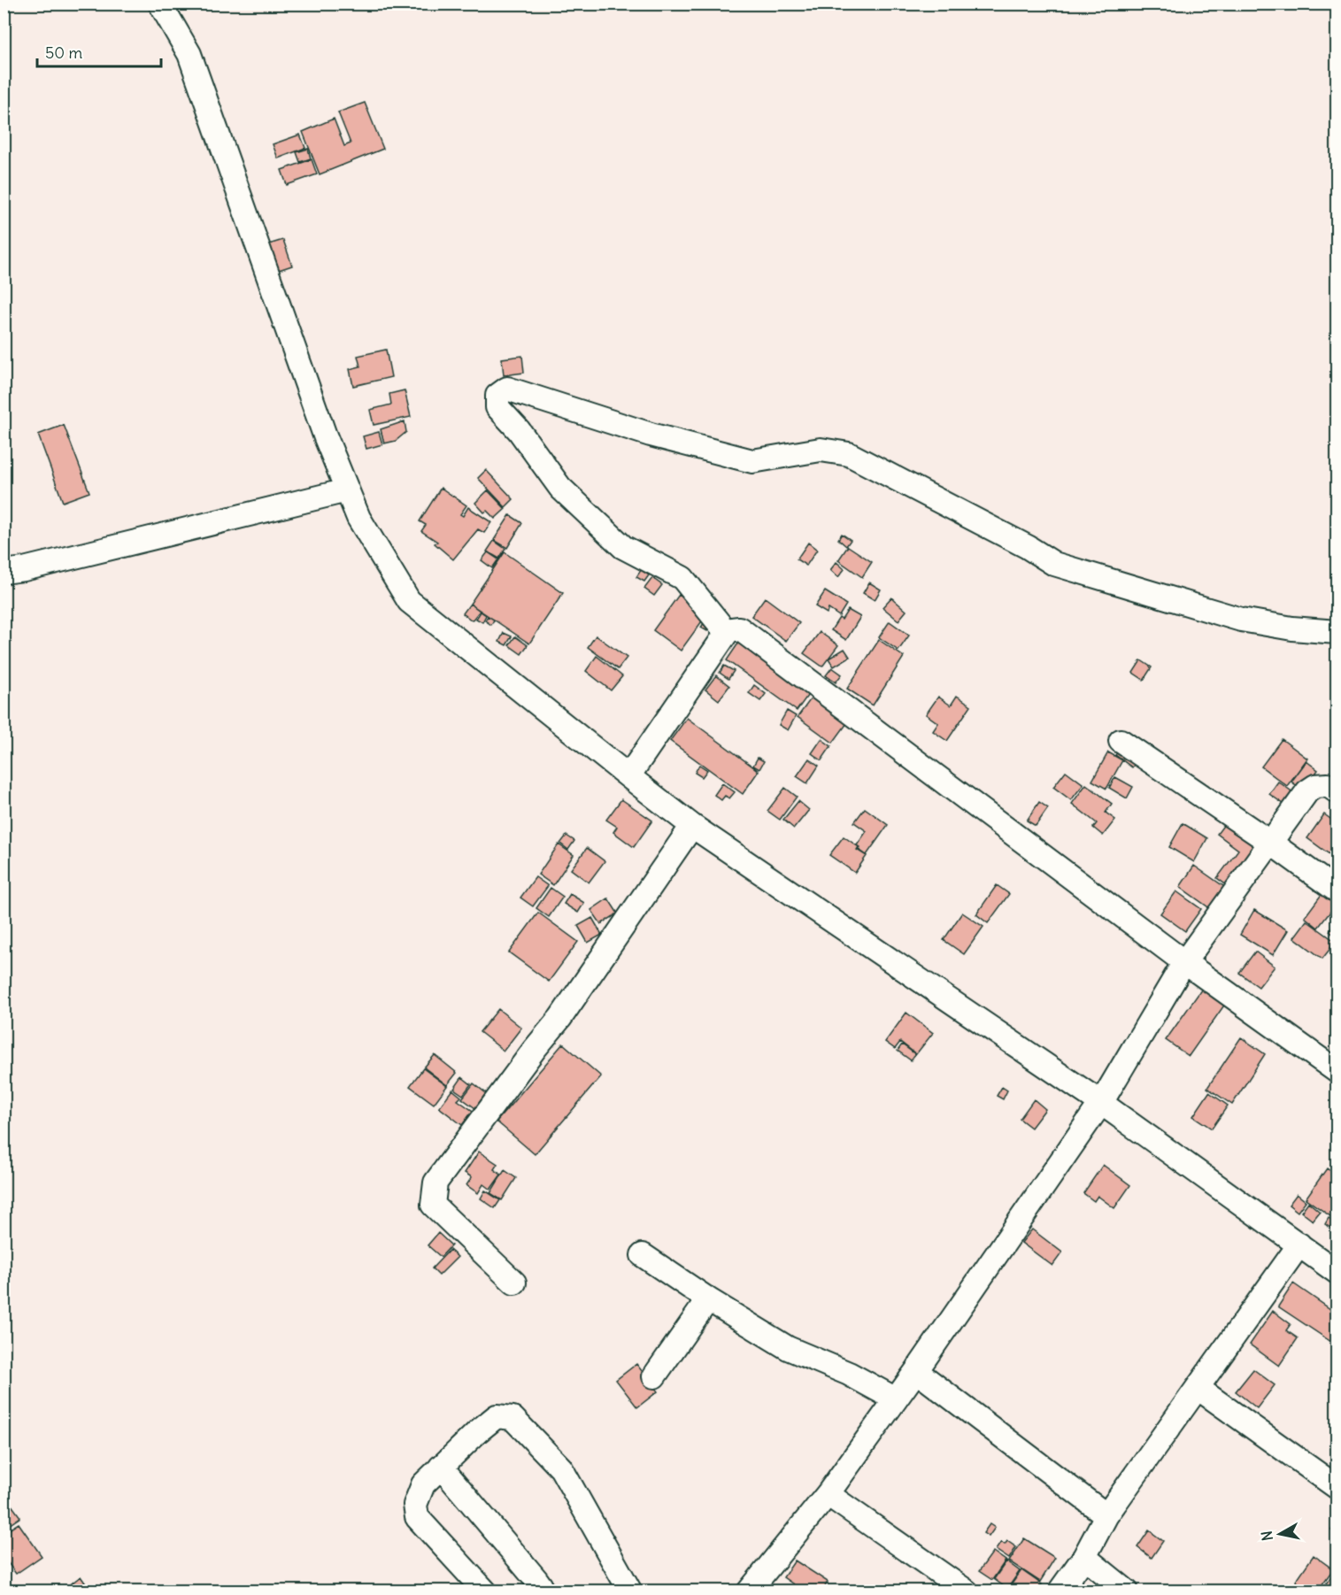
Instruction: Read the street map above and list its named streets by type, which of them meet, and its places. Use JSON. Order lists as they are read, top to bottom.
{
  "scale_bar": "50 m",
  "north": "left"
}
